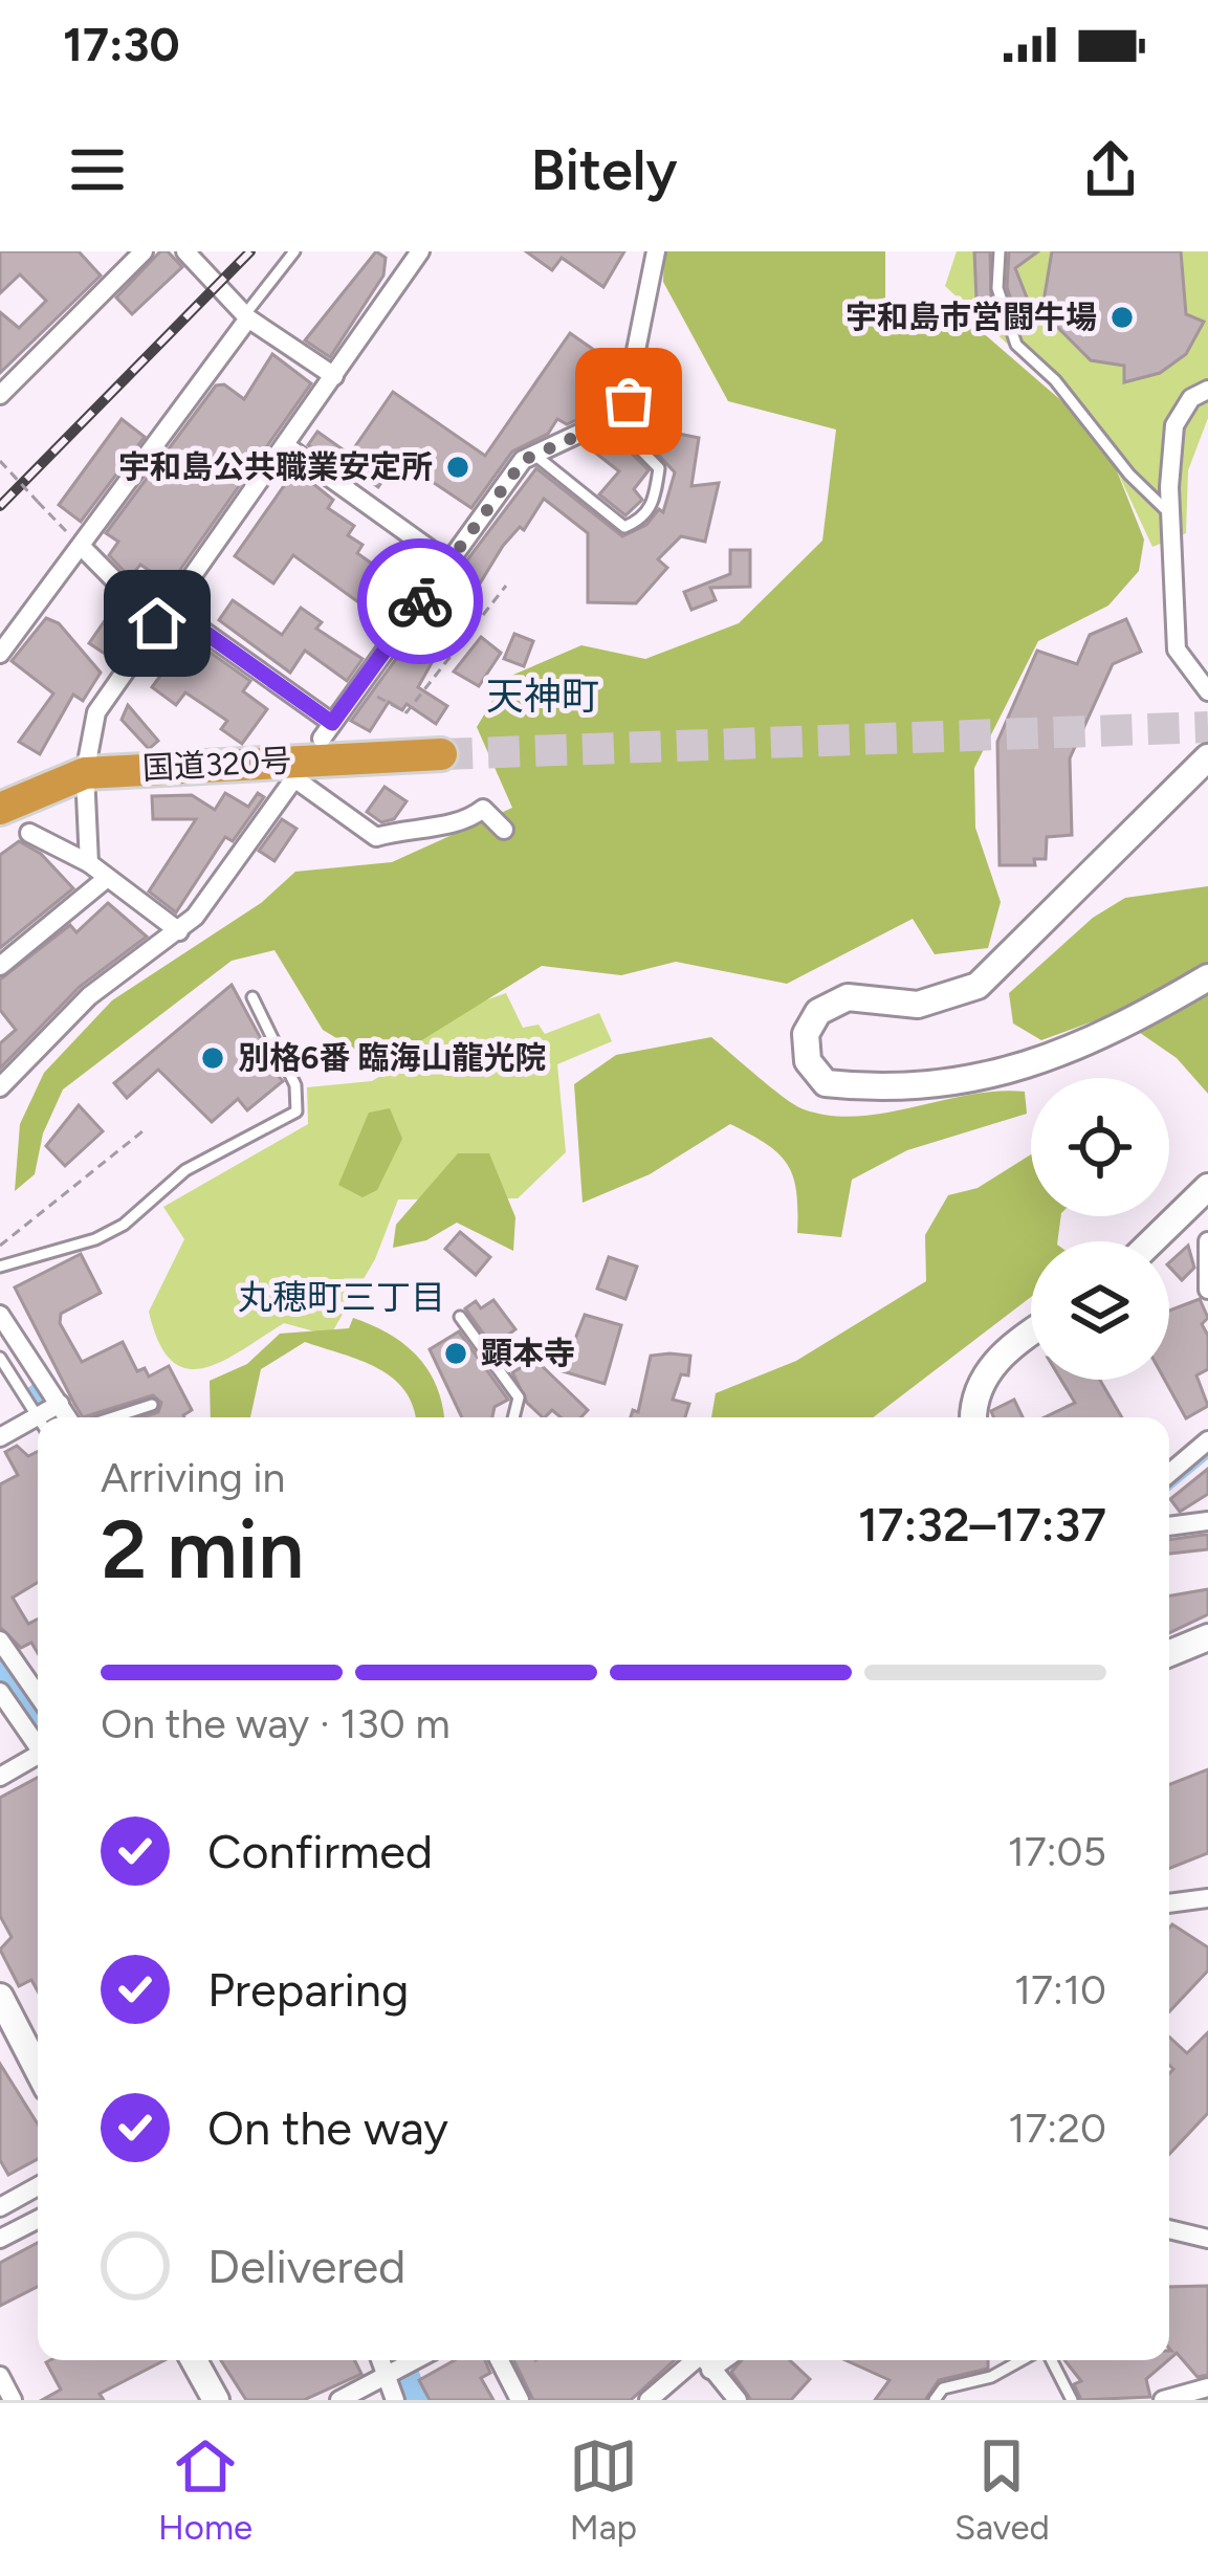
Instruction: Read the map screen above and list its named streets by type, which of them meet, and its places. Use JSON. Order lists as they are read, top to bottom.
{
  "streets": {
    "highway": ["国道320号"]
  },
  "districts": ["天神町", "丸穂町三丁目"],
  "places": [
    "宇和島市営闘牛場",
    "宇和島公共職業安定所",
    "別格6番 臨海山龍光院",
    "顕本寺"
  ],
  "page": {
    "status": "17:30",
    "header": "Bitely",
    "heading": ["2 min", "Arriving in", "17:32–17:37"],
    "bar": "On the way · 130 m",
    "list": [
      ["Confirmed", "17:05"],
      ["Preparing", "17:10"],
      ["On the way", "17:20"],
      "Delivered"
    ],
    "tabs": ["Home", "Map", "Saved"]
  }
}
